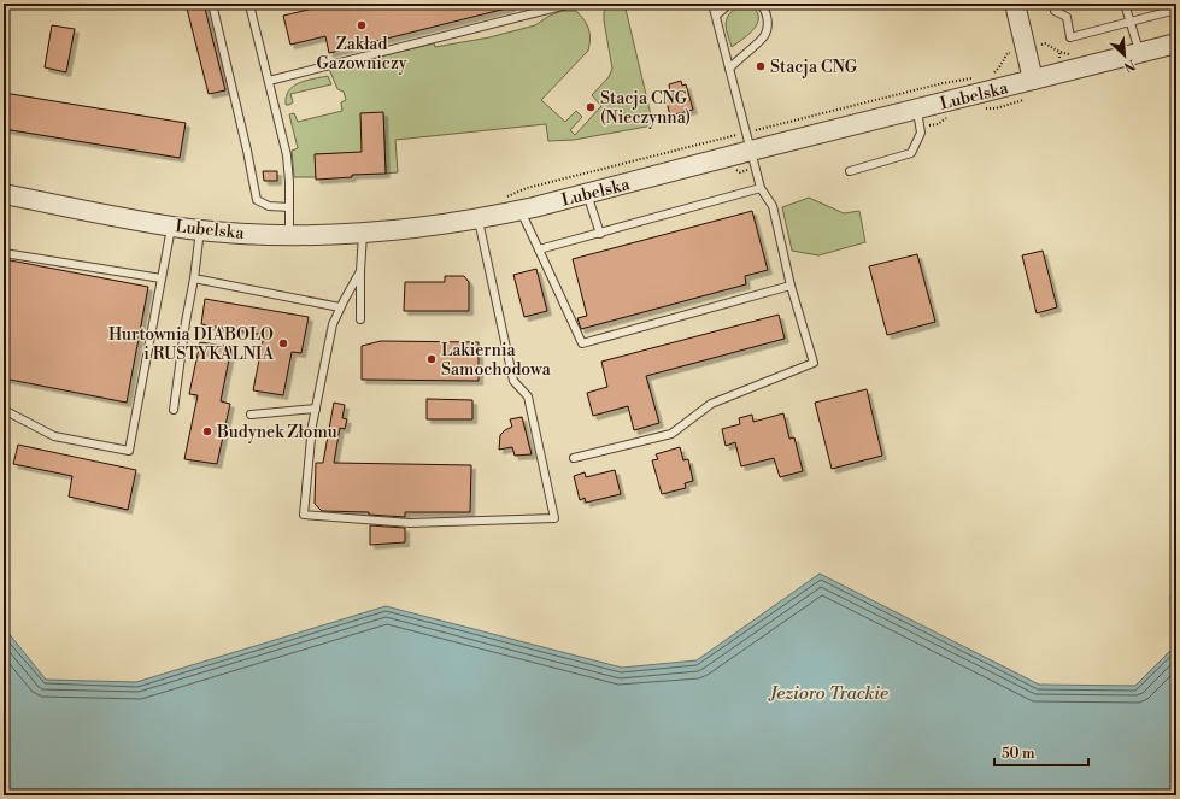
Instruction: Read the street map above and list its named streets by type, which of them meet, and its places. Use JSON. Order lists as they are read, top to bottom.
{
  "streets": {
    "street": ["Lubelska"]
  },
  "water": ["Jezioro Trackie"],
  "places": [
    "Zakład Gazowniczy",
    "Stacja CNG",
    "Stacja CNG (Nieczynna)",
    "Hurtownia DIABOLO i RUSTYKALNIA",
    "Lakiernia Samochodowa",
    "Budynek Złomu"
  ],
  "scale_bar": "50 m",
  "north": "bottom right"
}
